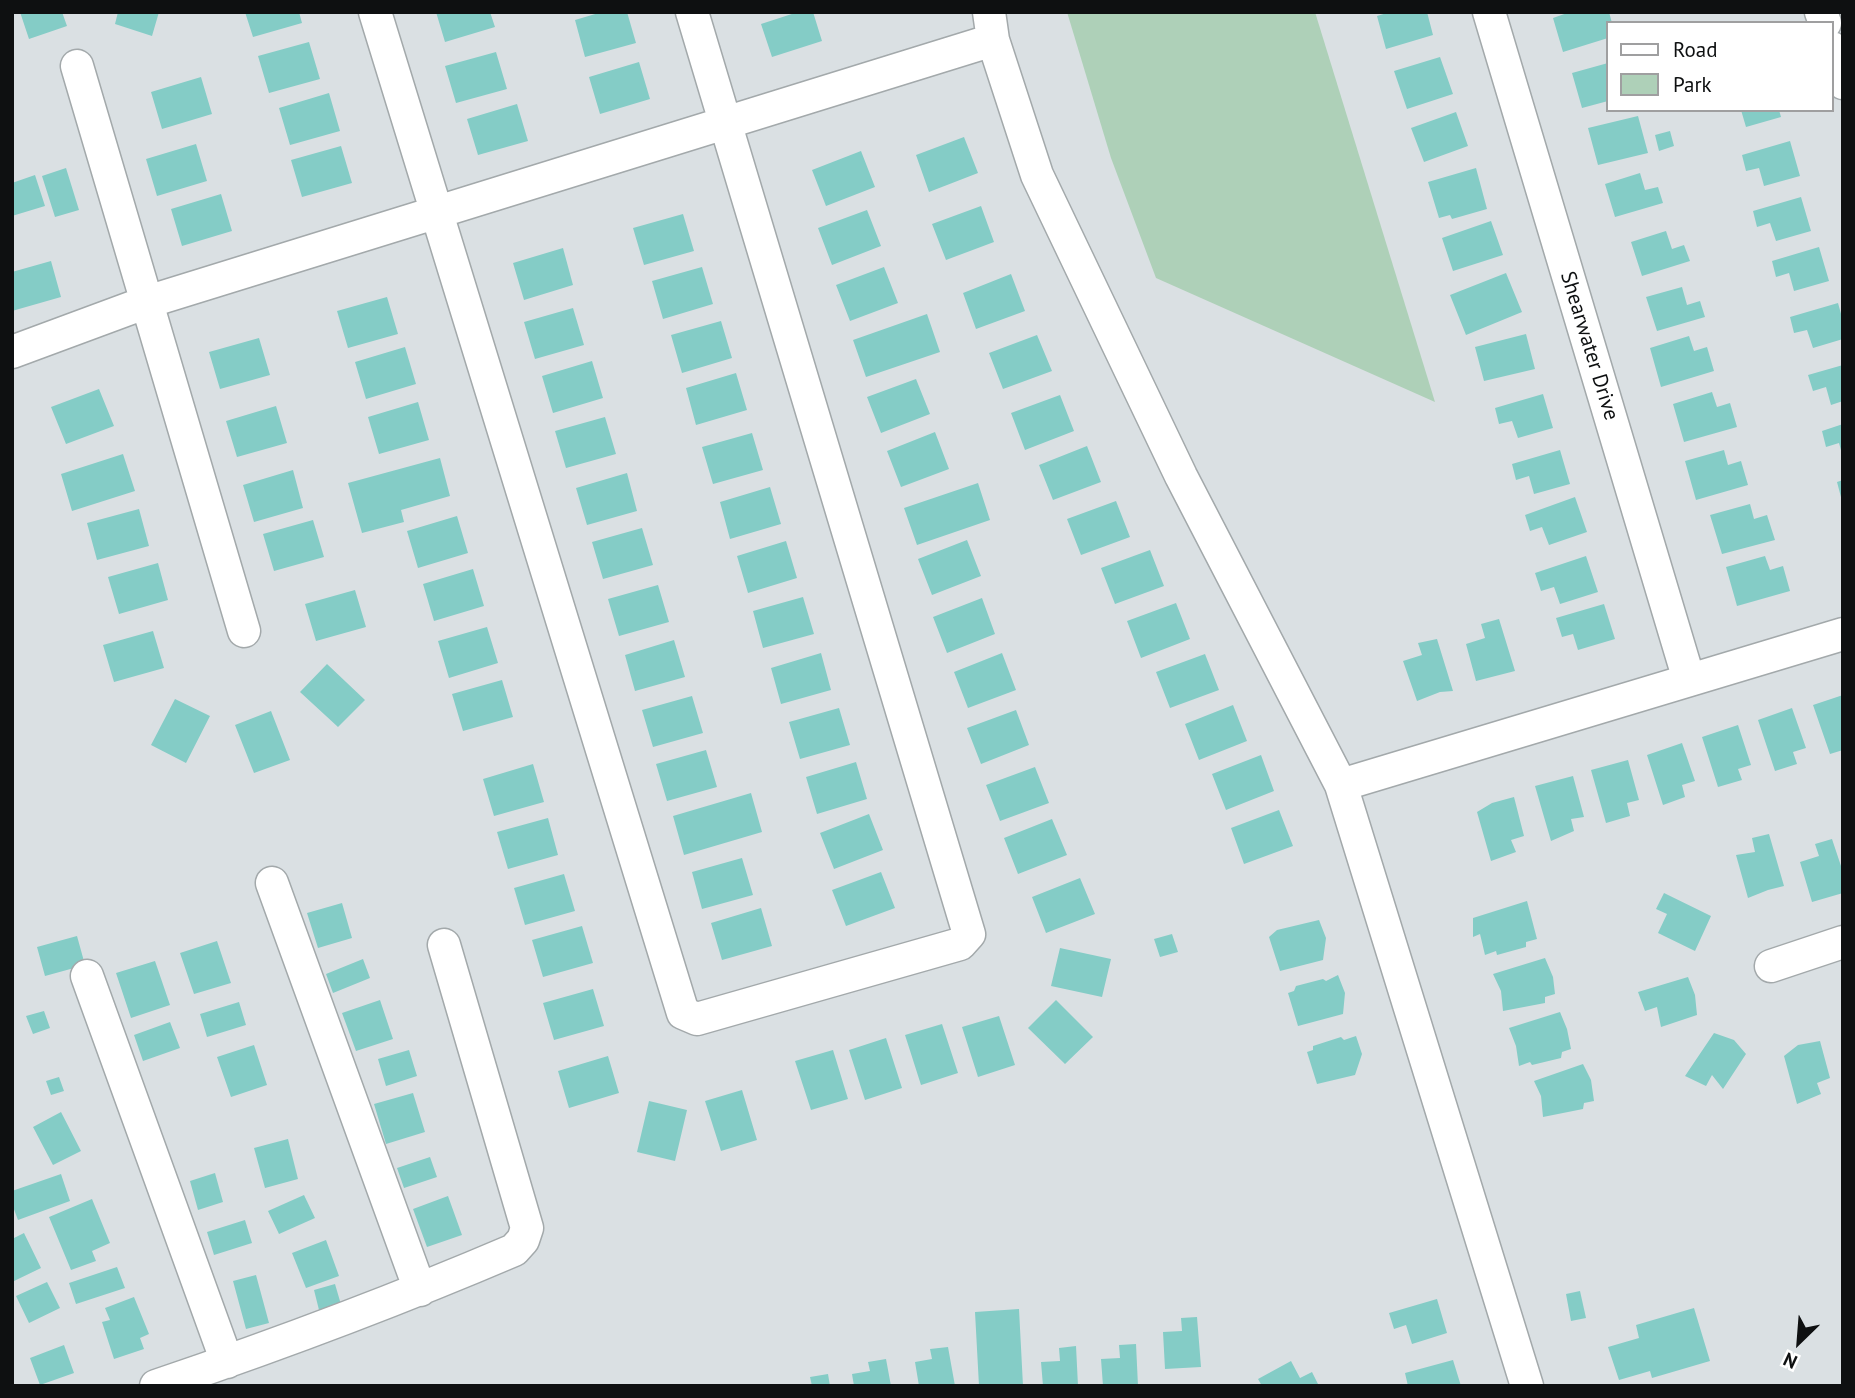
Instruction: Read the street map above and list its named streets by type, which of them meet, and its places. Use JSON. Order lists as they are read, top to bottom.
{
  "streets": {
    "street": ["Shearwater Drive"]
  },
  "legend": ["Road", "Park"],
  "north": "bottom left"
}
